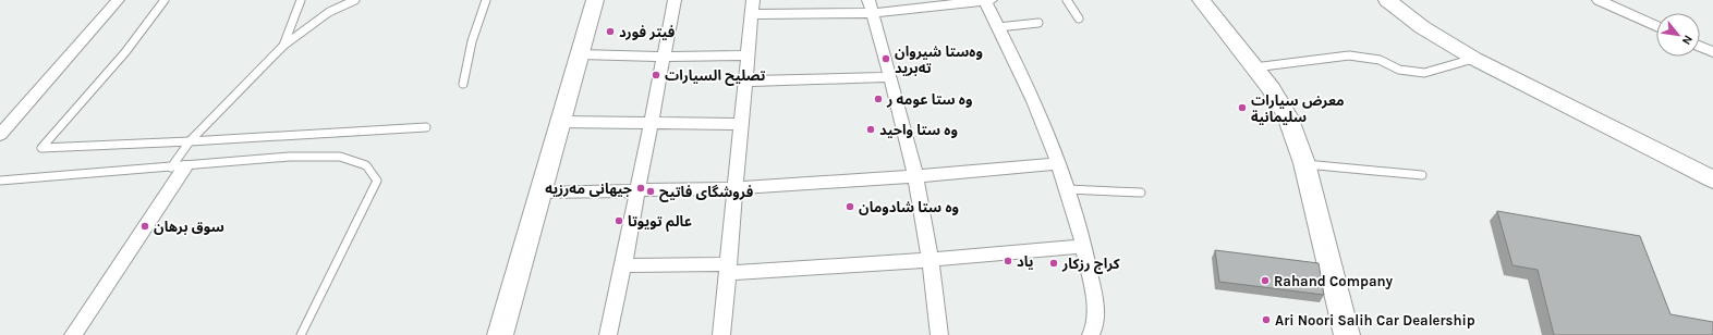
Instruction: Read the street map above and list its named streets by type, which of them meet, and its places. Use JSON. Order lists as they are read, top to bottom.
{
  "places": [
    "فيتر فورد",
    "وەستا شیروان تەبرید",
    "تصليح السيارات",
    "وه ستا عومه ر",
    "معرض سيارات سليمانية",
    "وه ستا واحید",
    "جیهانی مەرزیە",
    "فروشگاى فاتيح",
    "وه ستا شادومان",
    "عالم تويوتا",
    "سوق برهان",
    "ياد",
    "كراج رزكار",
    "Rahand Company",
    "Ari Noori Salih Car Dealership"
  ],
  "north": "bottom right"
}
